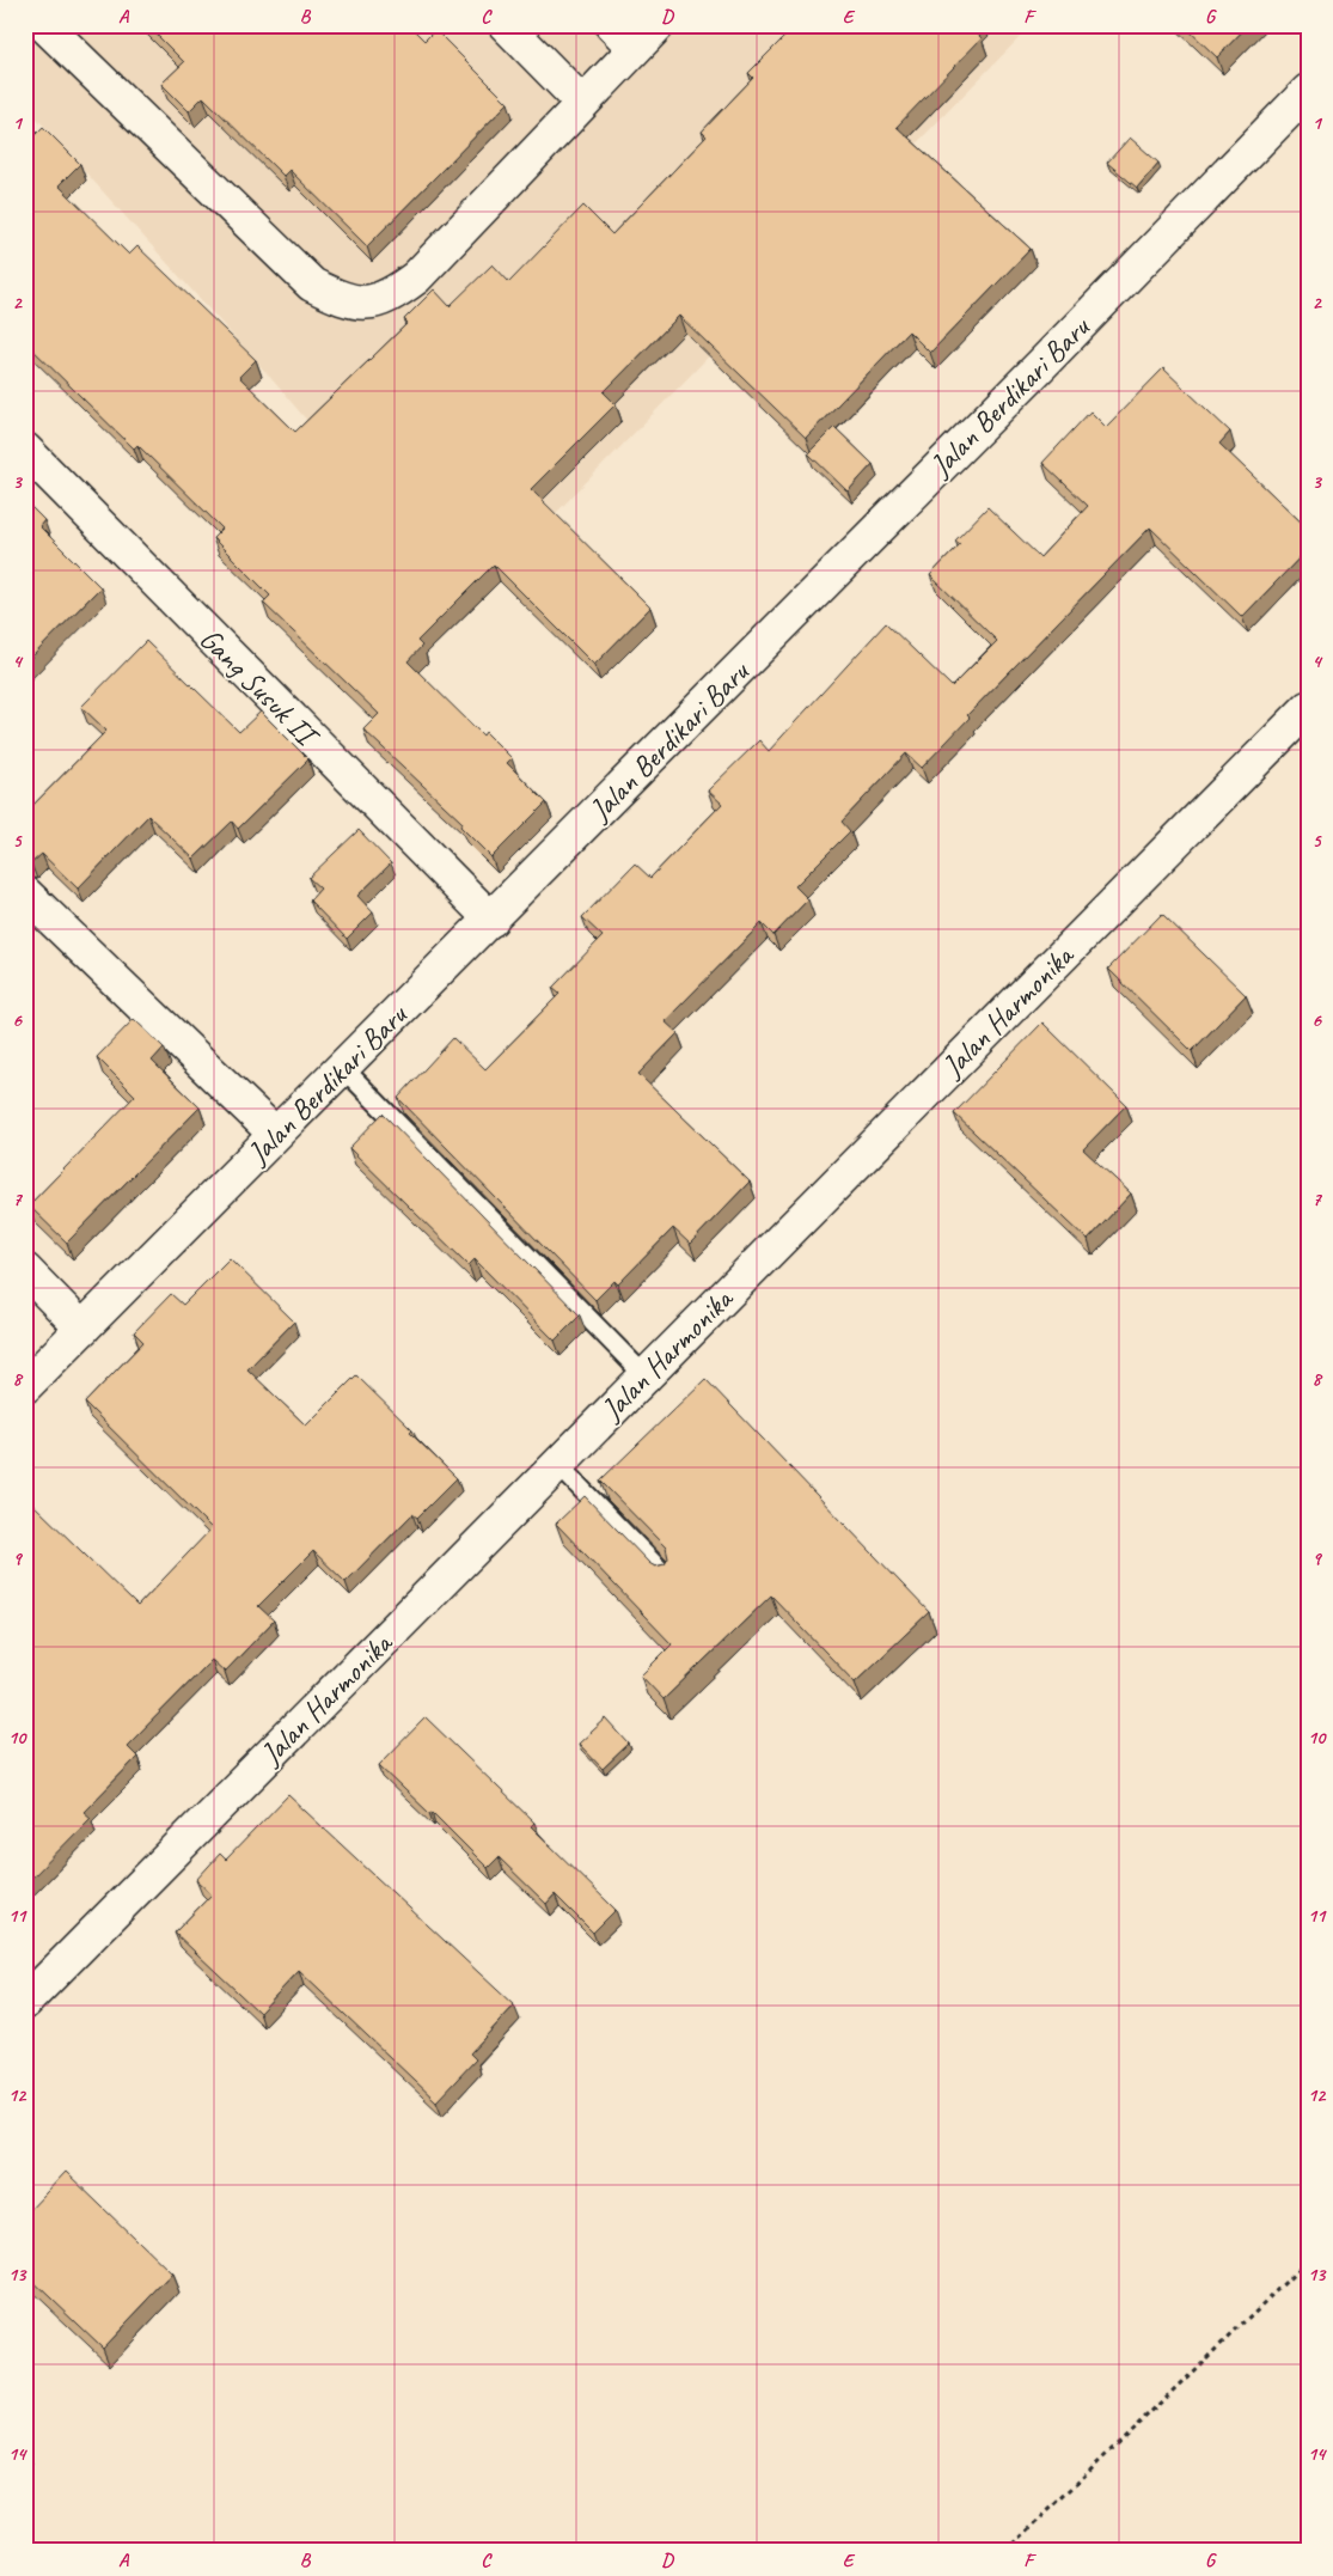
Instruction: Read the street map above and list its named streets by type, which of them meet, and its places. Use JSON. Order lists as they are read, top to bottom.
{
  "streets": {
    "street": ["Jalan Berdikari Baru", "Gang Susuk II", "Jalan Harmonika"]
  },
  "crossings": [
    ["Jalan Berdikari Baru", "Gang Susuk II"]
  ],
  "grid": {
    "columns": [
      "A",
      "B",
      "C",
      "D",
      "E",
      "F",
      "G"
    ],
    "rows": [
      "1",
      "2",
      "3",
      "4",
      "5",
      "6",
      "7",
      "8",
      "9",
      "10",
      "11",
      "12",
      "13",
      "14"
    ]
  }
}
